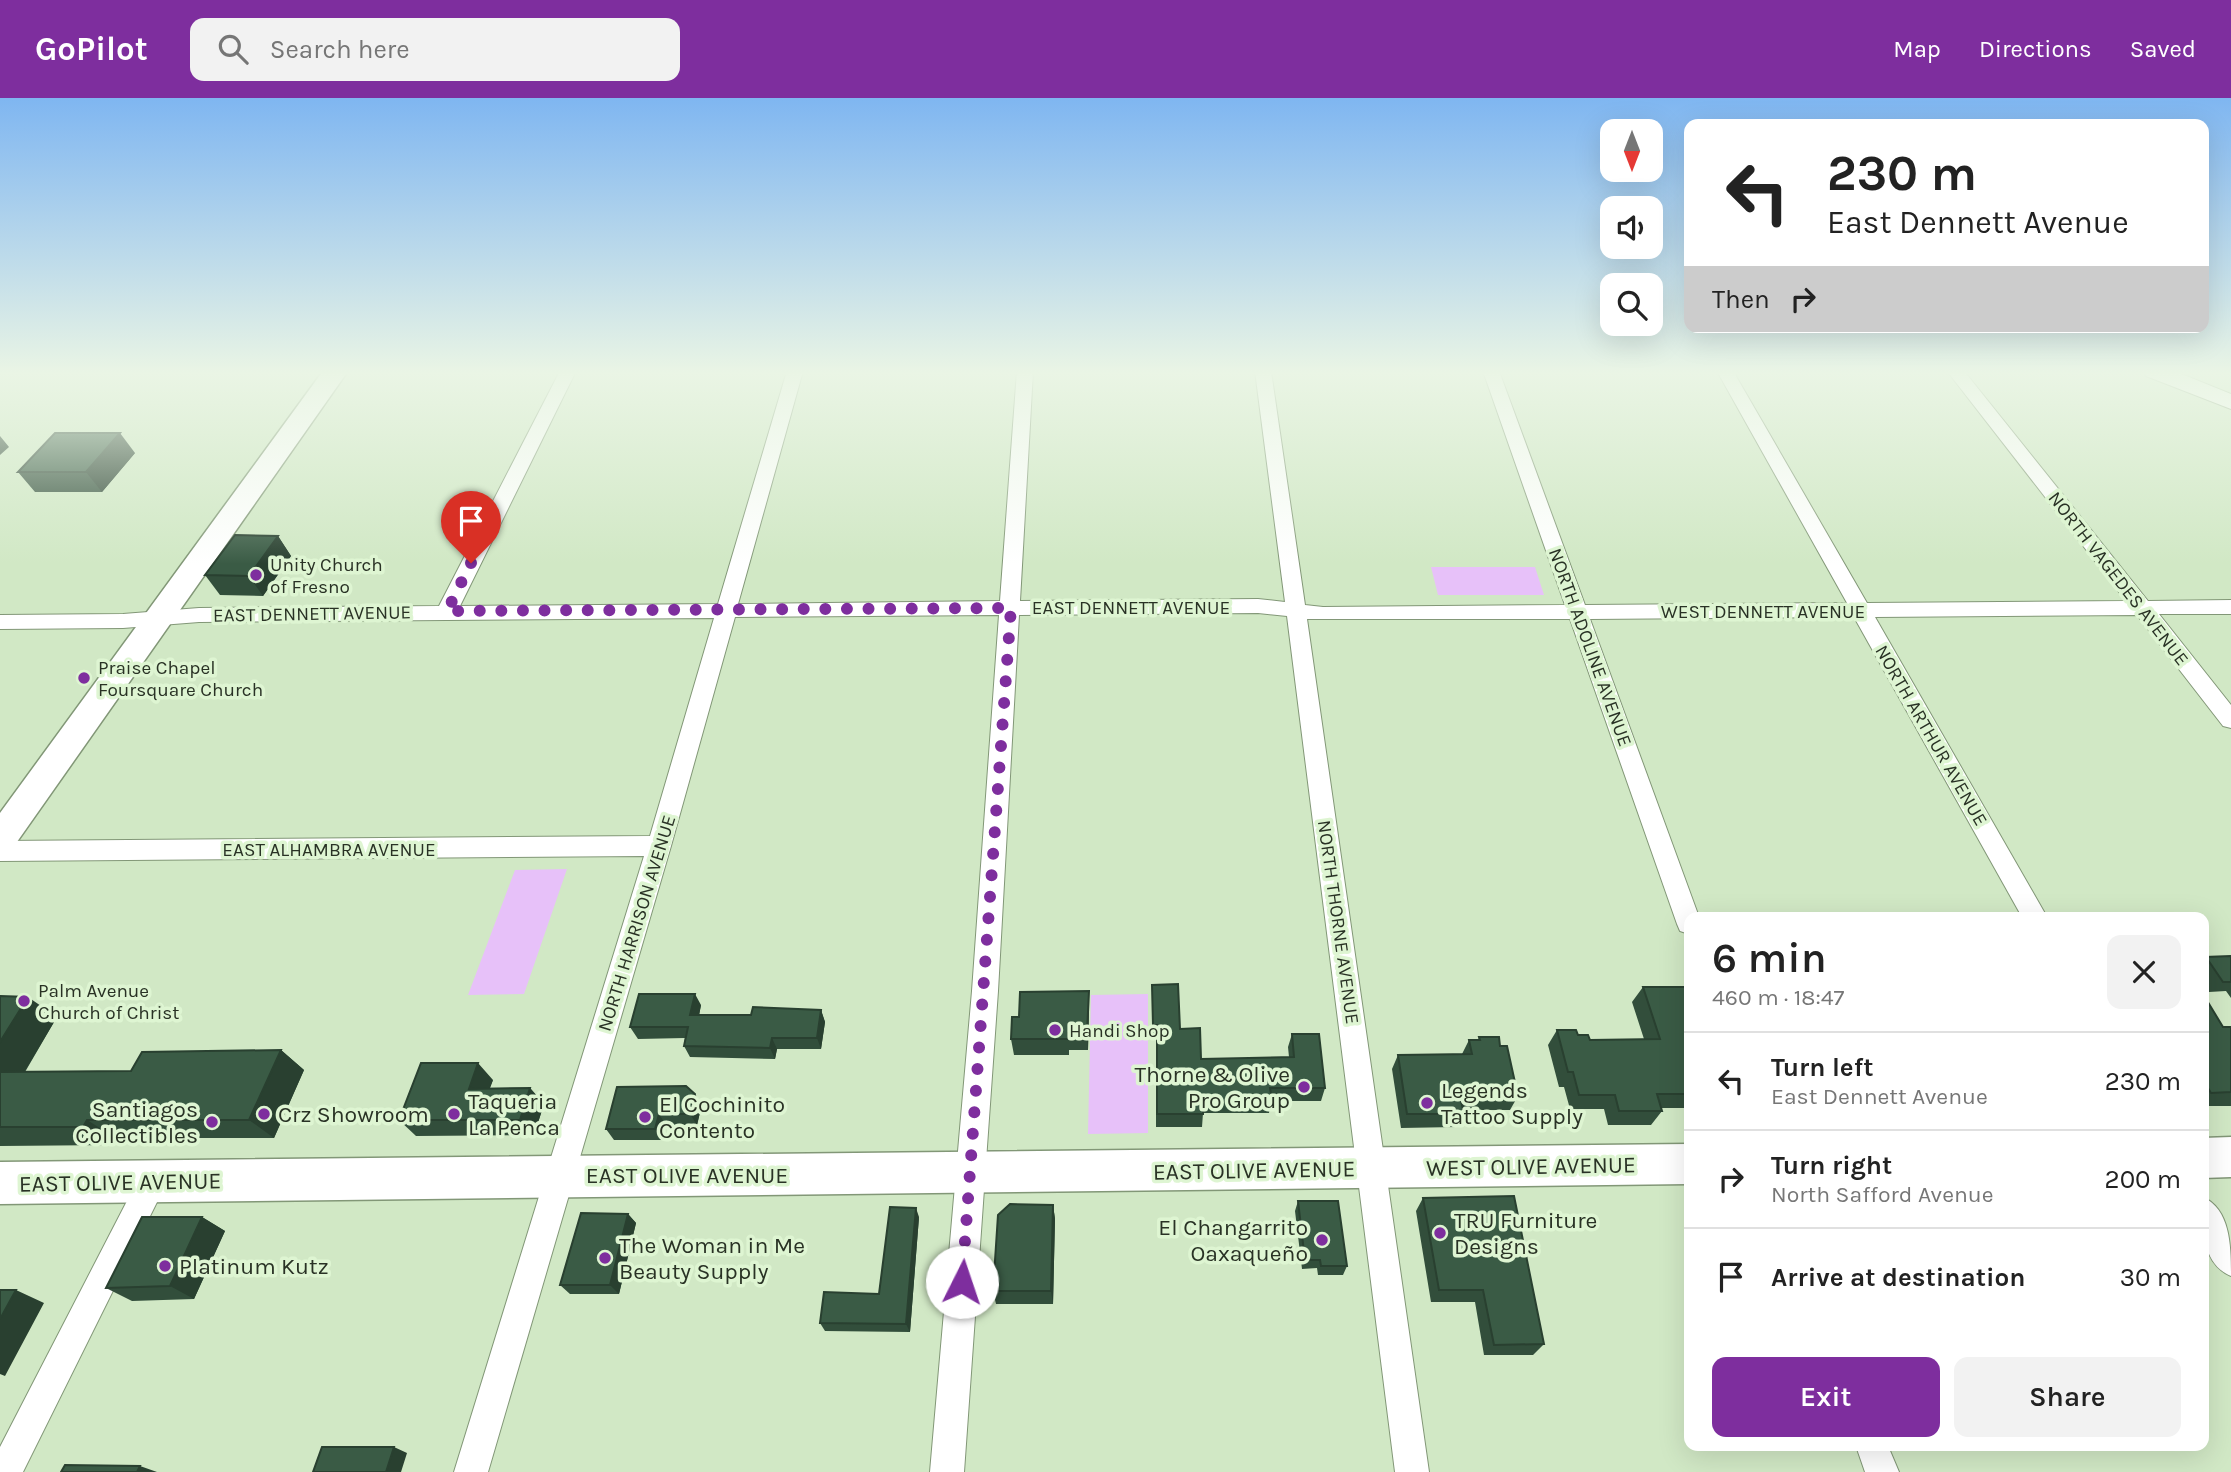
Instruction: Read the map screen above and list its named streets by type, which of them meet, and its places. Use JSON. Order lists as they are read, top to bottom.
{
  "streets": {
    "main road": ["WEST OLIVE AVENUE", "EAST OLIVE AVENUE"],
    "street": [
      "NORTH VAGEDES AVENUE",
      "EAST DENNETT AVENUE",
      "WEST DENNETT AVENUE",
      "NORTH ADOLINE AVENUE",
      "NORTH ARTHUR AVENUE",
      "EAST ALHAMBRA AVENUE",
      "NORTH THORNE AVENUE",
      "NORTH HARRISON AVENUE"
    ]
  },
  "crossings": [
    ["NORTH VAGEDES AVENUE", "WEST DENNETT AVENUE"],
    ["EAST DENNETT AVENUE", "WEST DENNETT AVENUE"],
    ["EAST DENNETT AVENUE", "NORTH THORNE AVENUE"],
    ["EAST DENNETT AVENUE", "NORTH HARRISON AVENUE"],
    ["WEST DENNETT AVENUE", "NORTH ADOLINE AVENUE"],
    ["WEST DENNETT AVENUE", "NORTH ARTHUR AVENUE"],
    ["WEST DENNETT AVENUE", "NORTH THORNE AVENUE"],
    ["EAST ALHAMBRA AVENUE", "NORTH HARRISON AVENUE"],
    ["NORTH THORNE AVENUE", "WEST OLIVE AVENUE"],
    ["NORTH THORNE AVENUE", "EAST OLIVE AVENUE"],
    ["NORTH HARRISON AVENUE", "EAST OLIVE AVENUE"],
    ["WEST OLIVE AVENUE", "EAST OLIVE AVENUE"]
  ],
  "places": [
    "Unity Church of Fresno",
    "Praise Chapel Foursquare Church",
    "Palm Avenue Church of Christ",
    "Handi Shop",
    "Thorne & Olive Pro Group",
    "Legends Tattoo Supply",
    "Crz Showroom",
    "Taqueria La Penca",
    "El Cochinito Contento",
    "Santiagos Collectibles",
    "TRU Furniture Designs",
    "El Changarrito Oaxaqueño",
    "The Woman in Me Beauty Supply",
    "Platinum Kutz"
  ],
  "north": "bottom",
  "page": {
    "header": "GoPilot",
    "search": "Search here",
    "nav": ["Map", "Directions", "Saved"],
    "turn": ["230 m", "East Dennett Avenue"],
    "then": "Then",
    "heading": ["6 min", "460 m · 18:47"],
    "list": [
      {
        "name": "Turn left",
        "note": "East Dennett Avenue",
        "value": "230 m"
      },
      {
        "name": "Turn right",
        "note": "North Safford Avenue",
        "value": "200 m"
      },
      {
        "name": "Arrive at destination",
        "value": "30 m"
      }
    ],
    "buttons": ["Exit", "Share"]
  }
}
